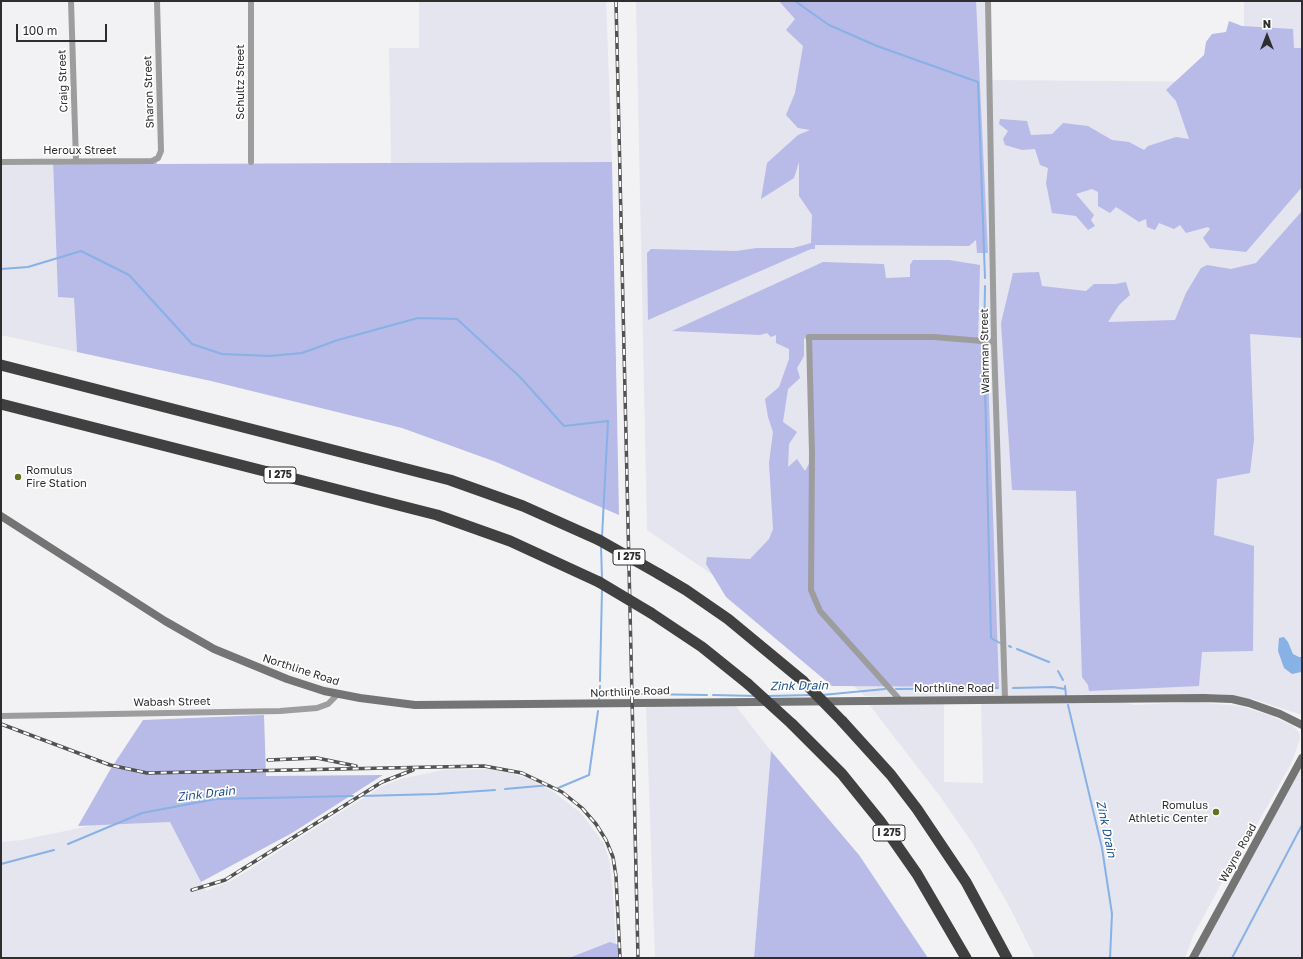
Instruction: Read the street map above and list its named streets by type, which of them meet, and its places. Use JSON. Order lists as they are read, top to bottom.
{
  "streets": {
    "highway": ["I 275"],
    "street": [
      "Craig Street",
      "Schultz Street",
      "Sharon Street",
      "Heroux Street",
      "Wahrman Street",
      "Northline Road",
      "Wabash Street",
      "Wayne Road"
    ]
  },
  "crossings": [
    ["Craig Street", "Heroux Street"],
    ["Sharon Street", "Heroux Street"],
    ["Wahrman Street", "Northline Road"],
    ["Northline Road", "Wabash Street"]
  ],
  "water": ["Zink Drain"],
  "places": ["Romulus Fire Station", "Romulus Athletic Center"],
  "scale_bar": "100 m",
  "north": "top"
}
